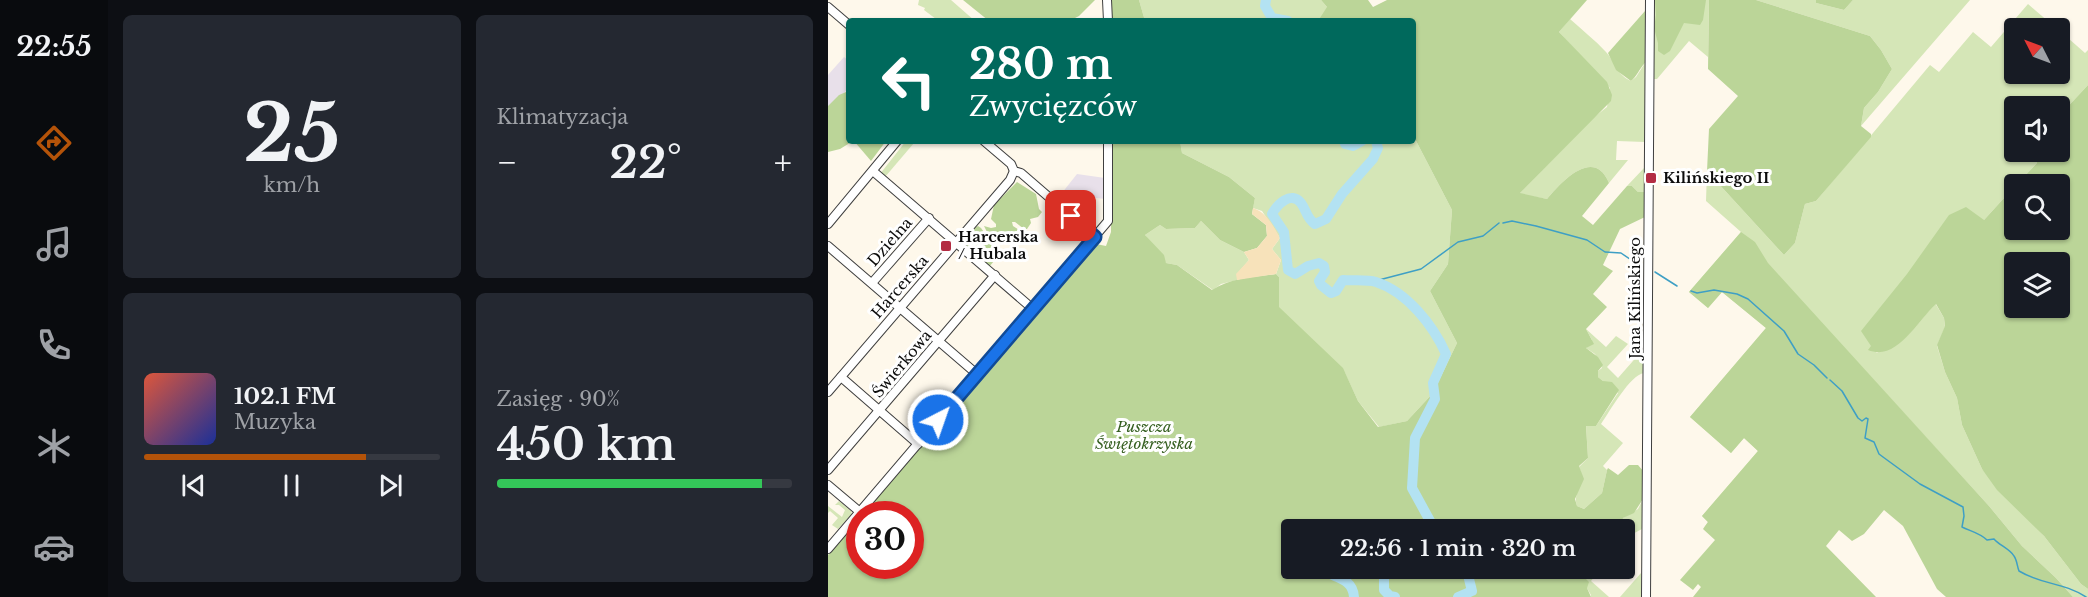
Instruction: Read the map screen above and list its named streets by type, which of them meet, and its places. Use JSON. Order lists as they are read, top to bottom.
{
  "streets": {
    "street": [
      "Dzielna",
      "Harcerska",
      "Jana Kilińskiego",
      "Świerkowa"
    ]
  },
  "parks": ["Puszcza Świętokrzyska"],
  "places": {
    "transit": ["Kilińskiego II", "Harcerska / Hubala"]
  },
  "north": "top left",
  "page": {
    "tabs": "22:55",
    "tile": [
      ["25", "km/h"],
      "Klimatyzacja",
      ["Zasięg · 90%", "450 km"]
    ],
    "turn": ["280 m", "Zwycięzców"],
    "heat": ["−", "22°", "+"],
    "song": ["102.1 FM", "Muzyka"],
    "limit": "30",
    "trip": "22:56 · 1 min · 320 m"
  }
}
